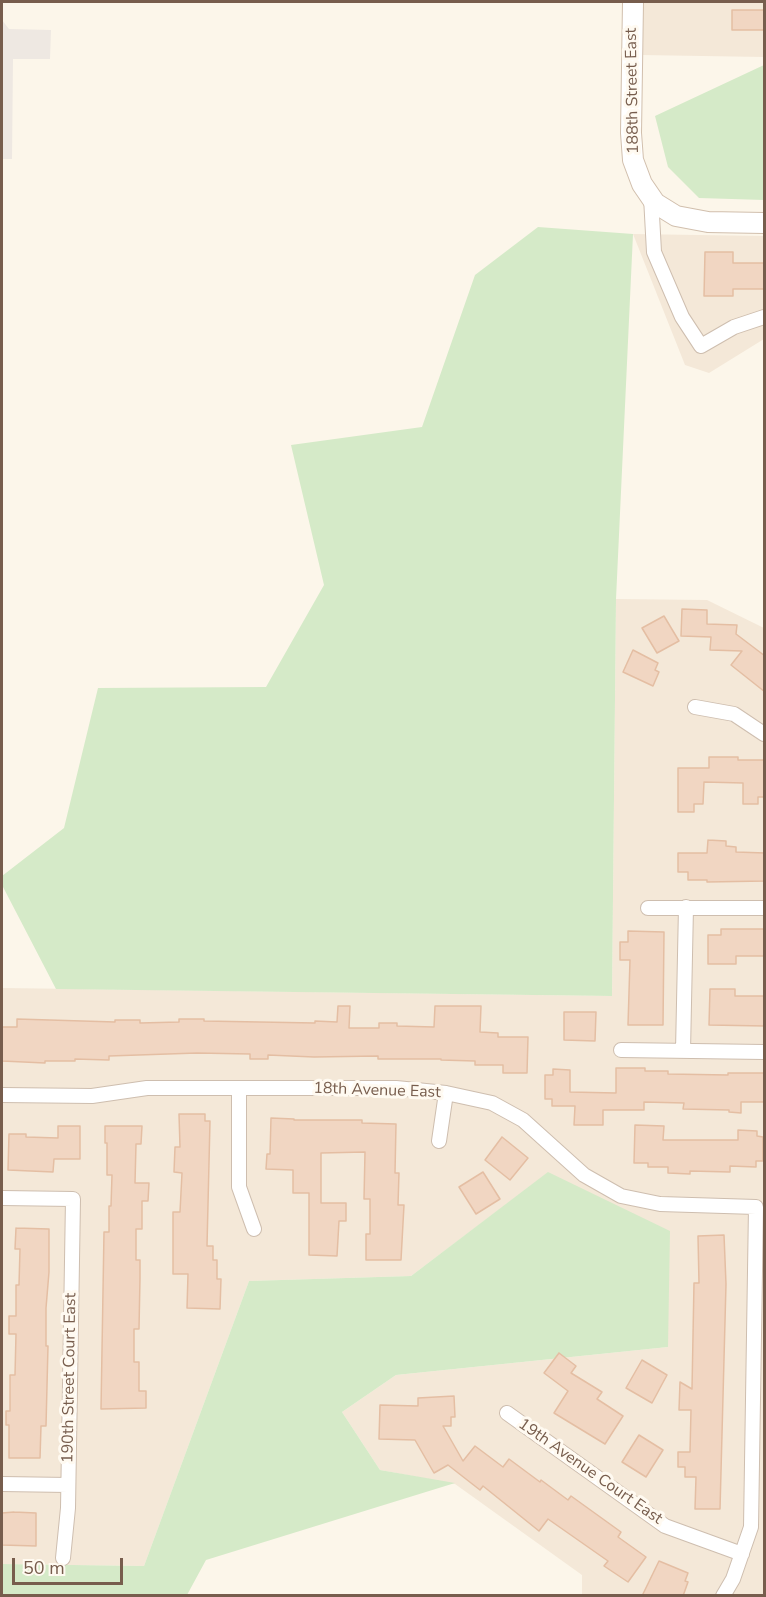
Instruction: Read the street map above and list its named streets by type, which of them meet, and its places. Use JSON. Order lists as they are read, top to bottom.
{
  "streets": {
    "street": [
      "188th Street East",
      "18th Avenue East",
      "190th Street Court East",
      "19th Avenue Court East"
    ]
  },
  "crossings": [
    ["18th Avenue East", "19th Avenue Court East"]
  ],
  "scale_bar": "50 m"
}
